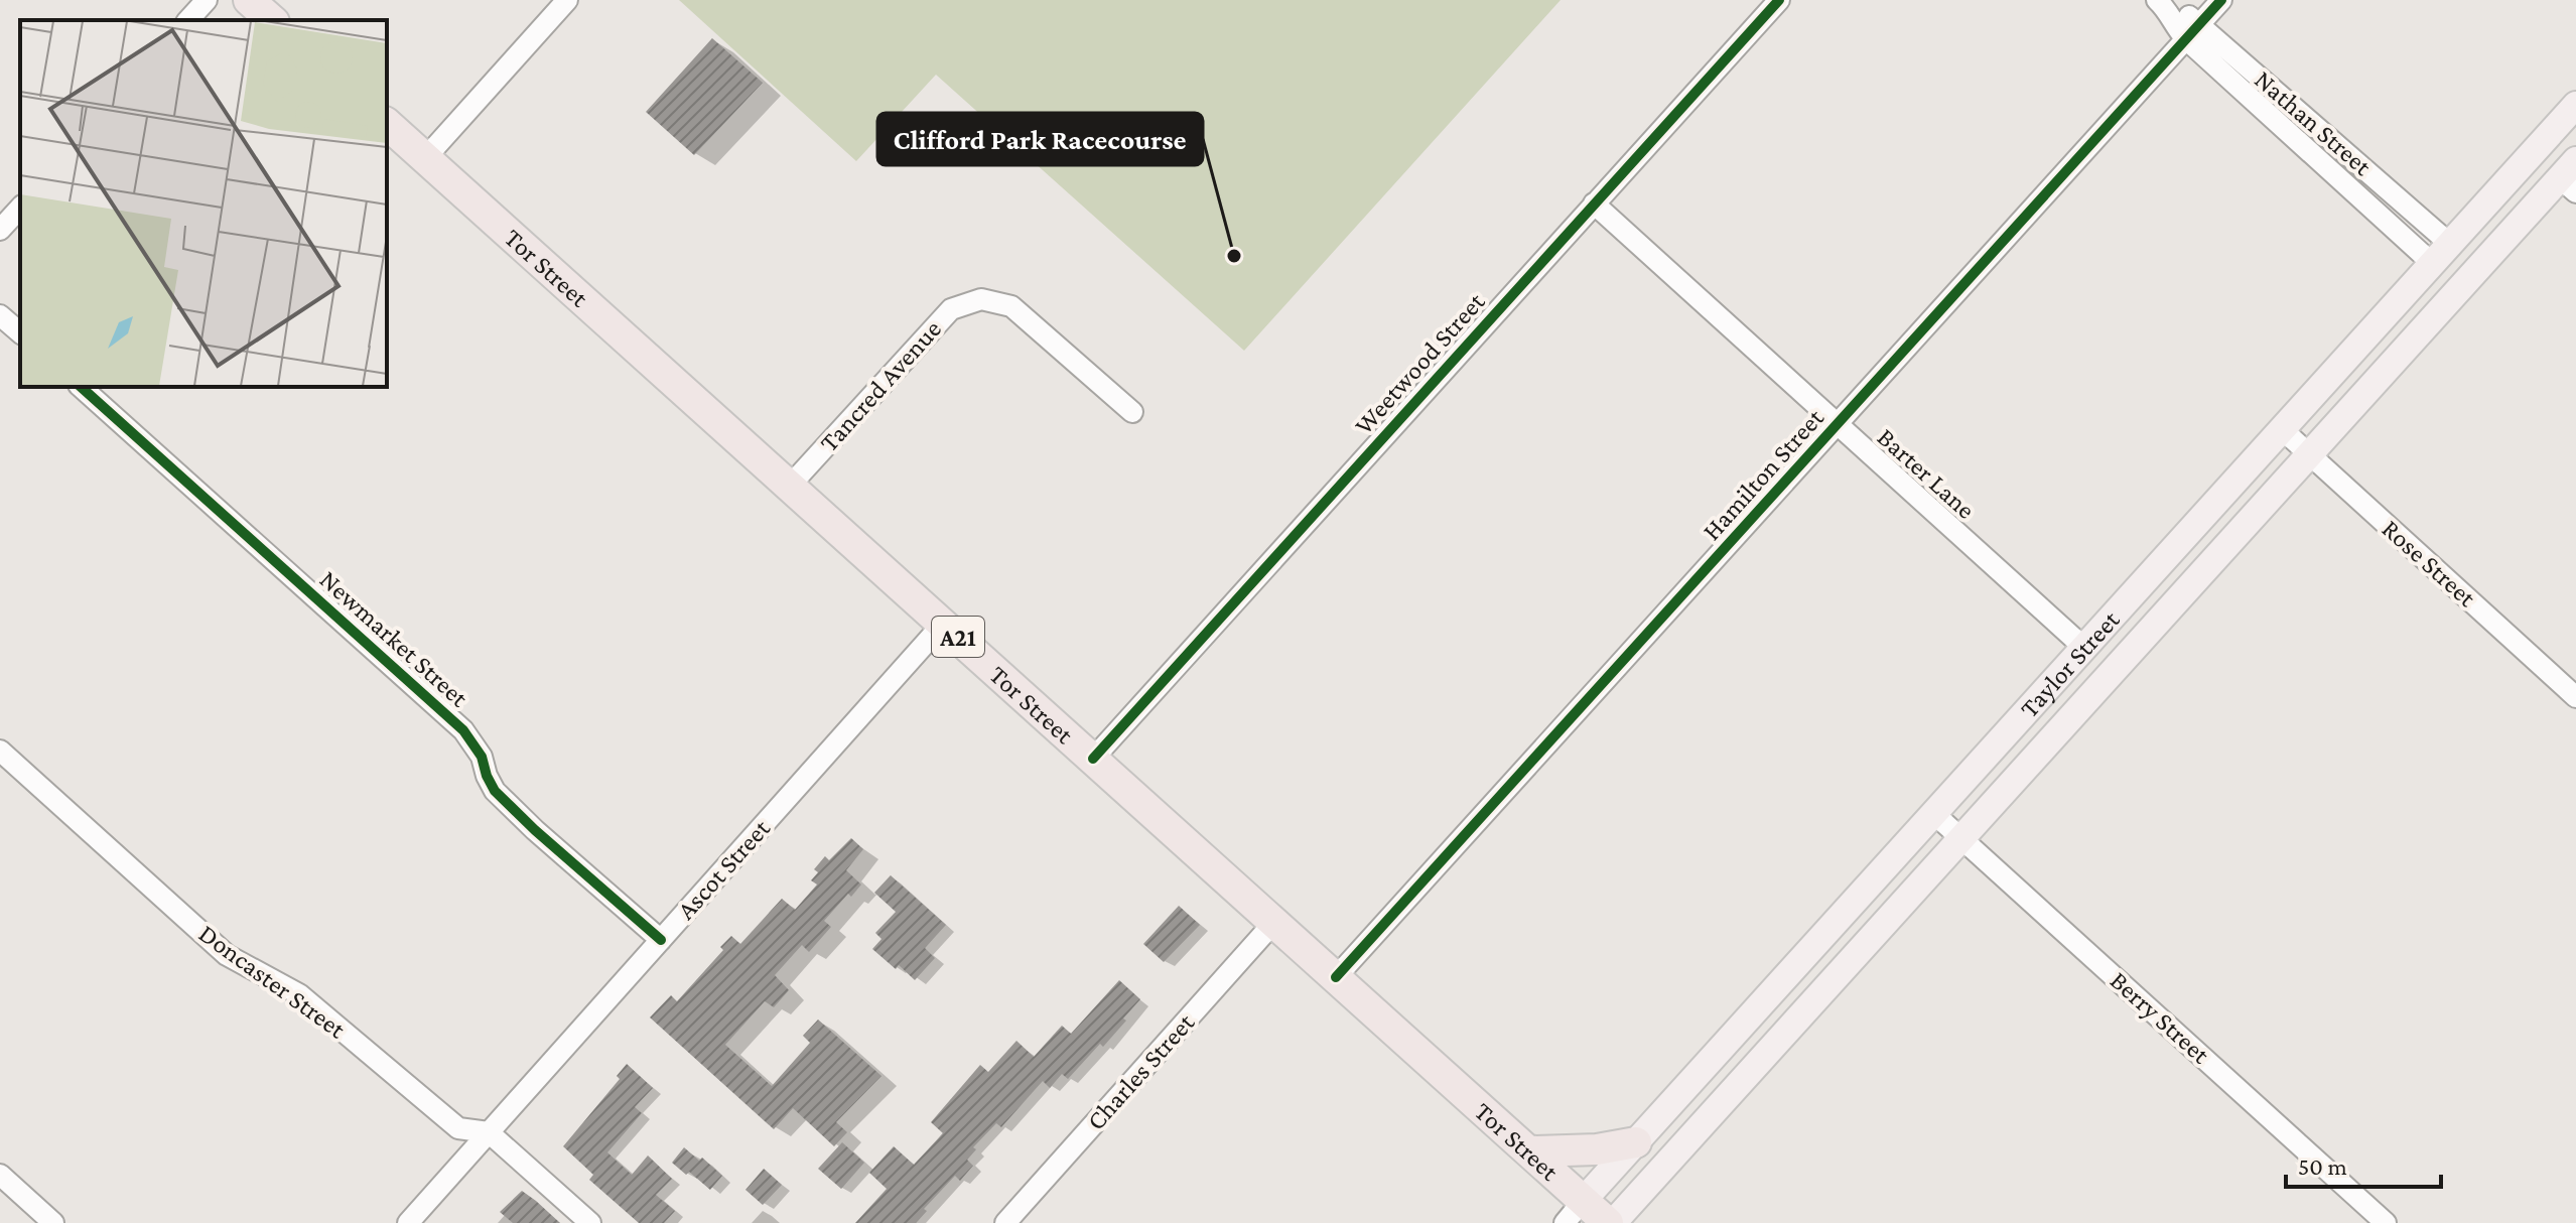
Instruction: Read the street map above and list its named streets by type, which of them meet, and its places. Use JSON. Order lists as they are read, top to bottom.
{
  "streets": {
    "highway": ["Tor Street", "A21"],
    "main road": ["Taylor Street"],
    "street": [
      "Nathan Street",
      "Weetwood Street",
      "Tancred Avenue",
      "Barter Lane",
      "Hamilton Street",
      "Rose Street",
      "Newmarket Street",
      "Ascot Street",
      "Doncaster Street",
      "Berry Street",
      "Charles Street"
    ]
  },
  "crossings": [
    ["Nathan Street", "Hamilton Street"],
    ["Nathan Street", "Taylor Street"],
    ["Tor Street", "Weetwood Street"],
    ["Tor Street", "Tancred Avenue"],
    ["Tor Street", "Hamilton Street"],
    ["Tor Street", "Taylor Street"],
    ["Tor Street", "Ascot Street"],
    ["Tor Street", "Charles Street"],
    ["Weetwood Street", "Barter Lane"],
    ["Barter Lane", "Hamilton Street"],
    ["Barter Lane", "Taylor Street"],
    ["Rose Street", "Taylor Street"],
    ["Newmarket Street", "Ascot Street"],
    ["Taylor Street", "Berry Street"],
    ["Ascot Street", "Doncaster Street"]
  ],
  "places": ["Clifford Park Racecourse"],
  "scale_bar": "50 m"
}
